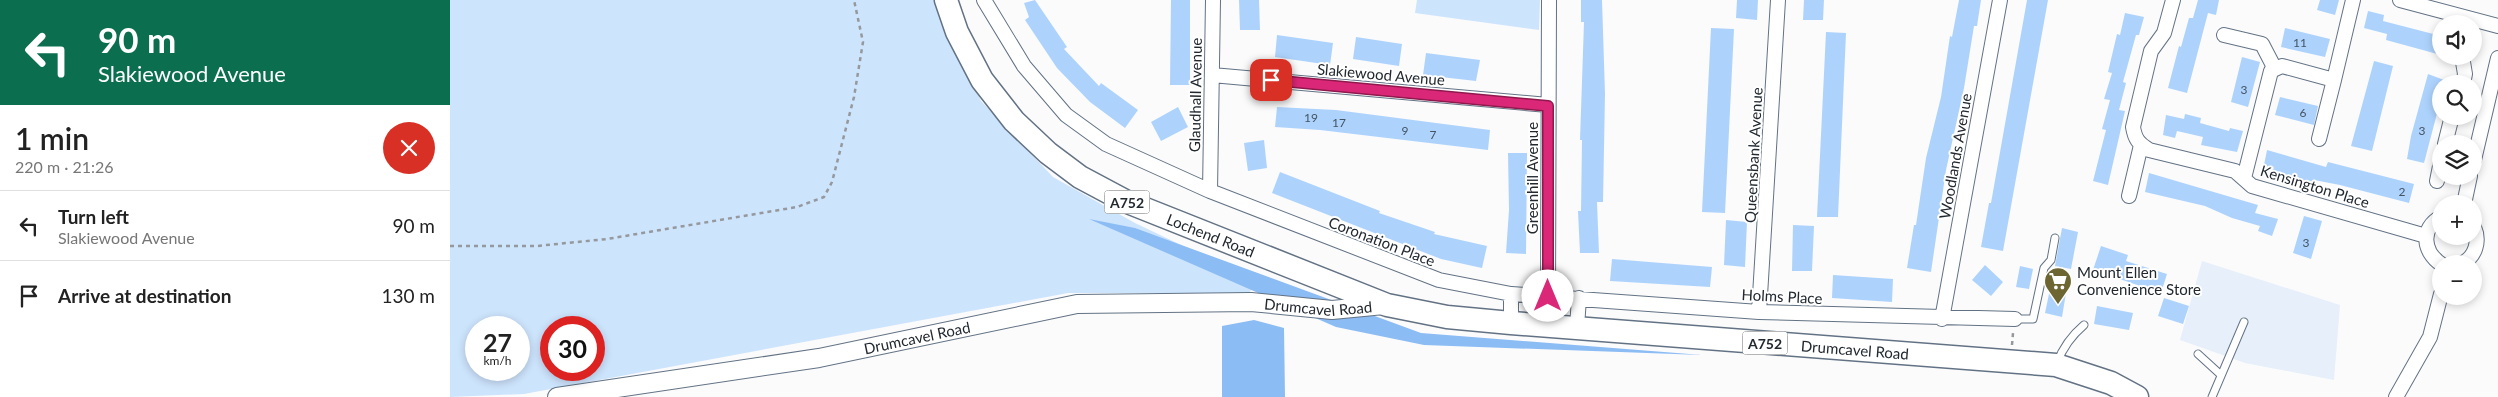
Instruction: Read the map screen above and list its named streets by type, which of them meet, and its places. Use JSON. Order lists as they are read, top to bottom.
{
  "streets": {
    "main road": ["A752", "Lochend Road", "Drumcavel Road"],
    "street": [
      "Slakiewood Avenue",
      "Glaudhall Avenue",
      "Queensbank Avenue",
      "Woodlands Avenue",
      "Greenhill Avenue",
      "Kensington Place",
      "Coronation Place",
      "Holms Place"
    ]
  },
  "crossings": [
    ["Slakiewood Avenue", "Glaudhall Avenue"],
    ["Slakiewood Avenue", "Greenhill Avenue"],
    ["Glaudhall Avenue", "Coronation Place"],
    ["Queensbank Avenue", "Holms Place"],
    ["Woodlands Avenue", "Holms Place"],
    ["Greenhill Avenue", "Coronation Place"],
    ["Greenhill Avenue", "Holms Place"],
    ["Lochend Road", "Drumcavel Road"],
    ["Coronation Place", "Holms Place"]
  ],
  "places": {
    "supermarket": ["Mount Ellen Convenience Store"]
  },
  "house_numbers": [
    "11",
    "3",
    "6",
    "19",
    "17",
    "9",
    "3",
    "7",
    "2",
    "3"
  ],
  "page": {
    "turn": ["90 m", "Slakiewood Avenue"],
    "map_buttons": ["+", "−"],
    "heading": ["1 min", "220 m · 21:26"],
    "list": [
      {
        "name": "Turn left",
        "note": "Slakiewood Avenue",
        "value": "90 m"
      },
      {
        "name": "Arrive at destination",
        "value": "130 m"
      }
    ],
    "speed": "27 km/h",
    "limit": "30"
  }
}
